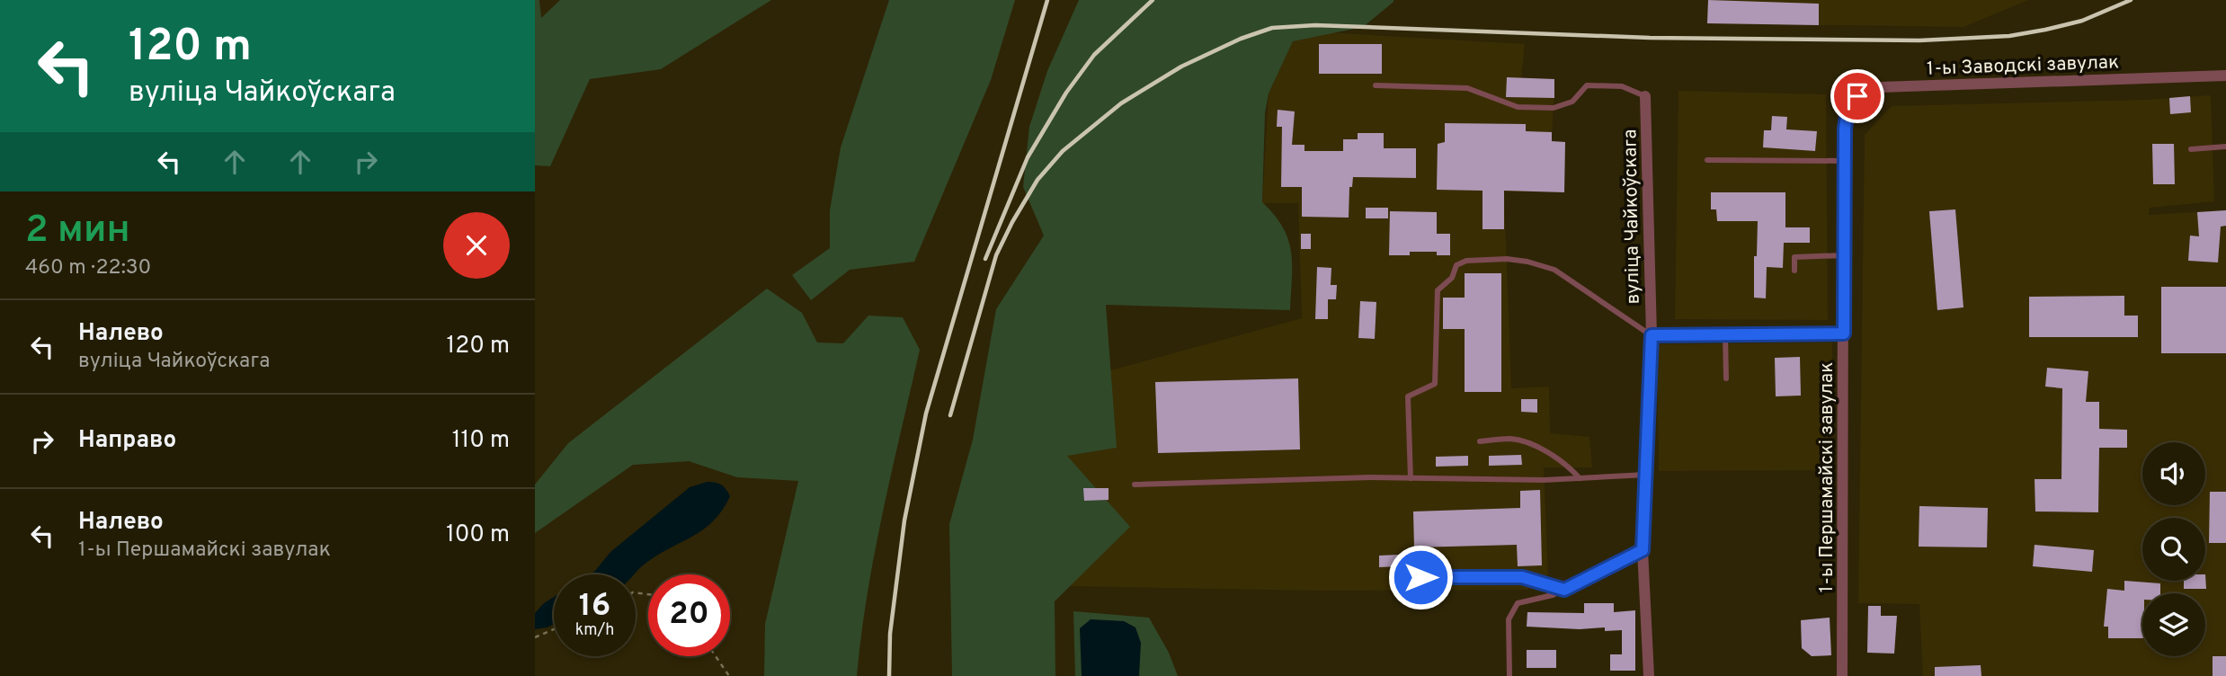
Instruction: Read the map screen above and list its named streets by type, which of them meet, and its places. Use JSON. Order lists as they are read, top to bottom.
{
  "streets": {
    "street": ["1-ы Заводскі завулак", "вуліца Чайкоўскага", "1-ы Першамайскі завулак"]
  },
  "crossings": [
    ["1-ы Заводскі завулак", "1-ы Першамайскі завулак"]
  ],
  "page": {
    "turn": ["120 m", "вуліца Чайкоўскага"],
    "heading": ["2 мин", "460 m · 22:30"],
    "list": [
      {
        "name": "Налево",
        "note": "вуліца Чайкоўскага",
        "value": "120 m"
      },
      {
        "name": "Направо",
        "value": "110 m"
      },
      {
        "name": "Налево",
        "note": "1-ы Першамайскі завулак",
        "value": "100 m"
      }
    ],
    "speed": "16 km/h",
    "limit": "20"
  }
}
